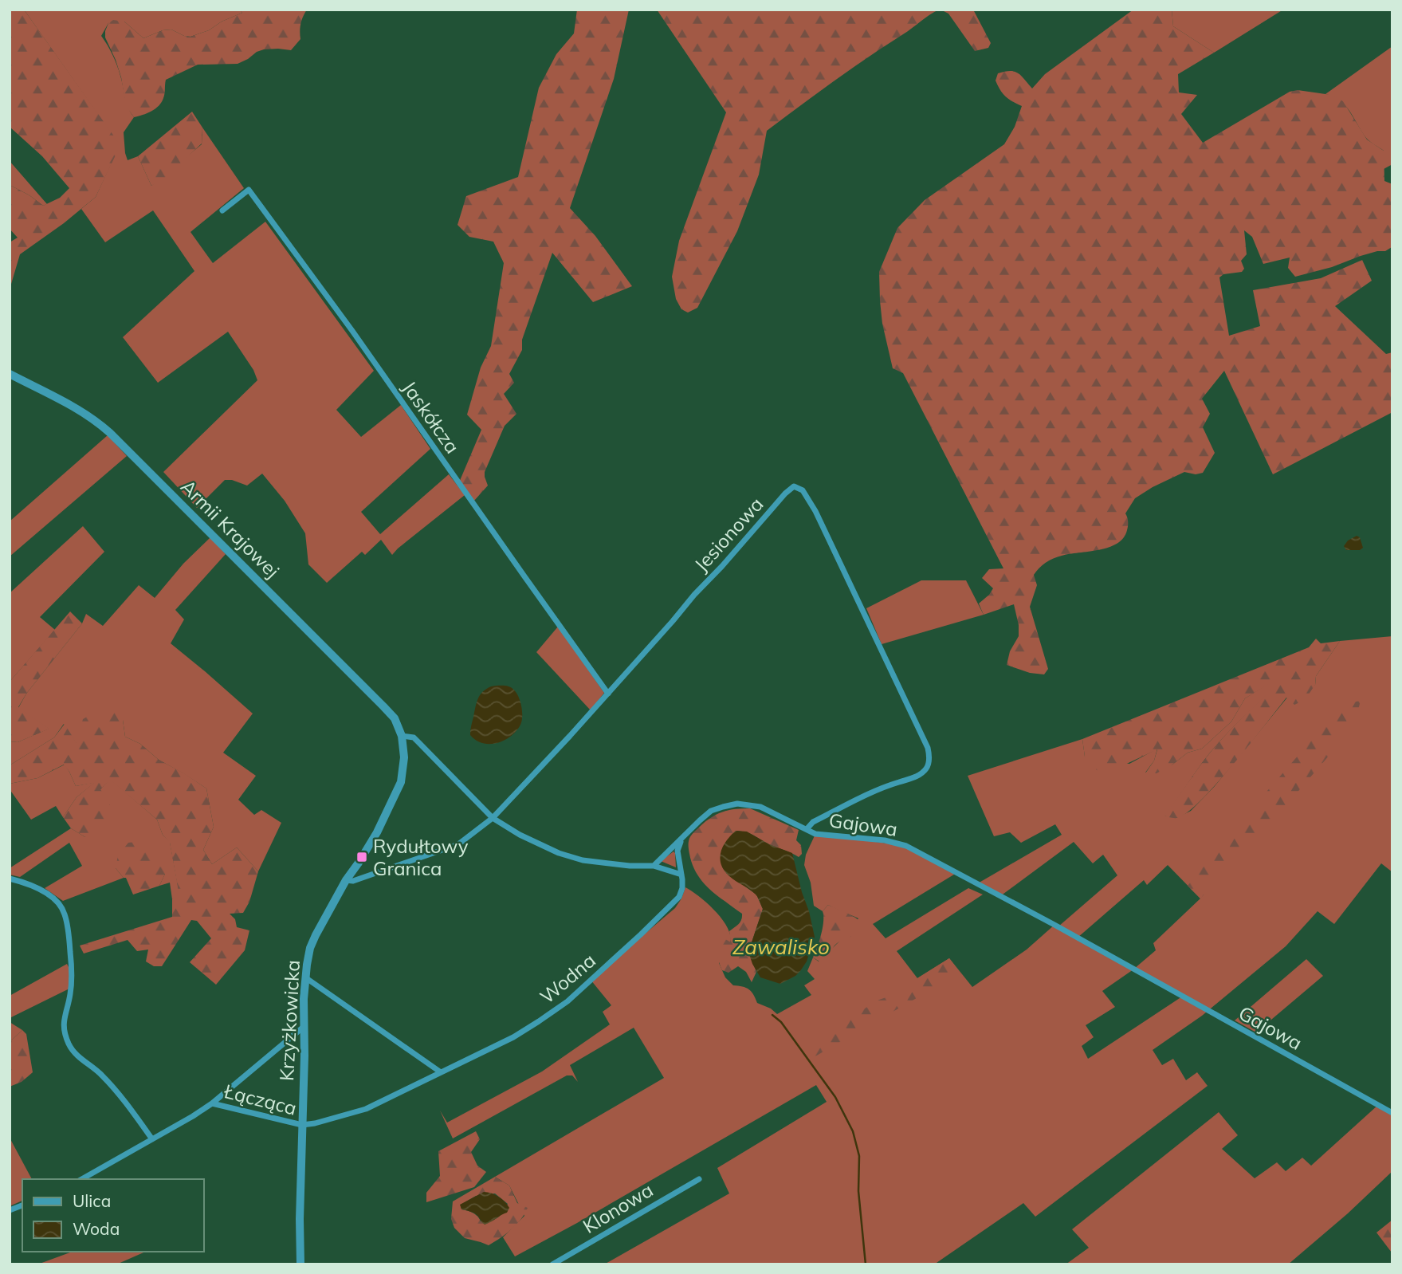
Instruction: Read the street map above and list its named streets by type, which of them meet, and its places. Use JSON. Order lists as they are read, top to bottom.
{
  "streets": {
    "street": [
      "Jaskółcza",
      "Armii Krajowej",
      "Jesionowa",
      "Gajowa",
      "Wodna",
      "Krzyżkowicka",
      "Łącząca",
      "Klonowa"
    ]
  },
  "crossings": [
    ["Jaskółcza", "Jesionowa"],
    ["Armii Krajowej", "Krzyżkowicka"],
    ["Jesionowa", "Gajowa"],
    ["Jesionowa", "Krzyżkowicka"],
    ["Gajowa", "Wodna"],
    ["Wodna", "Krzyżkowicka"],
    ["Wodna", "Łącząca"],
    ["Krzyżkowicka", "Łącząca"]
  ],
  "water": ["Zawalisko"],
  "places": {
    "transit": ["Rydułtowy Granica"]
  },
  "legend": ["Ulica", "Woda"]
}
